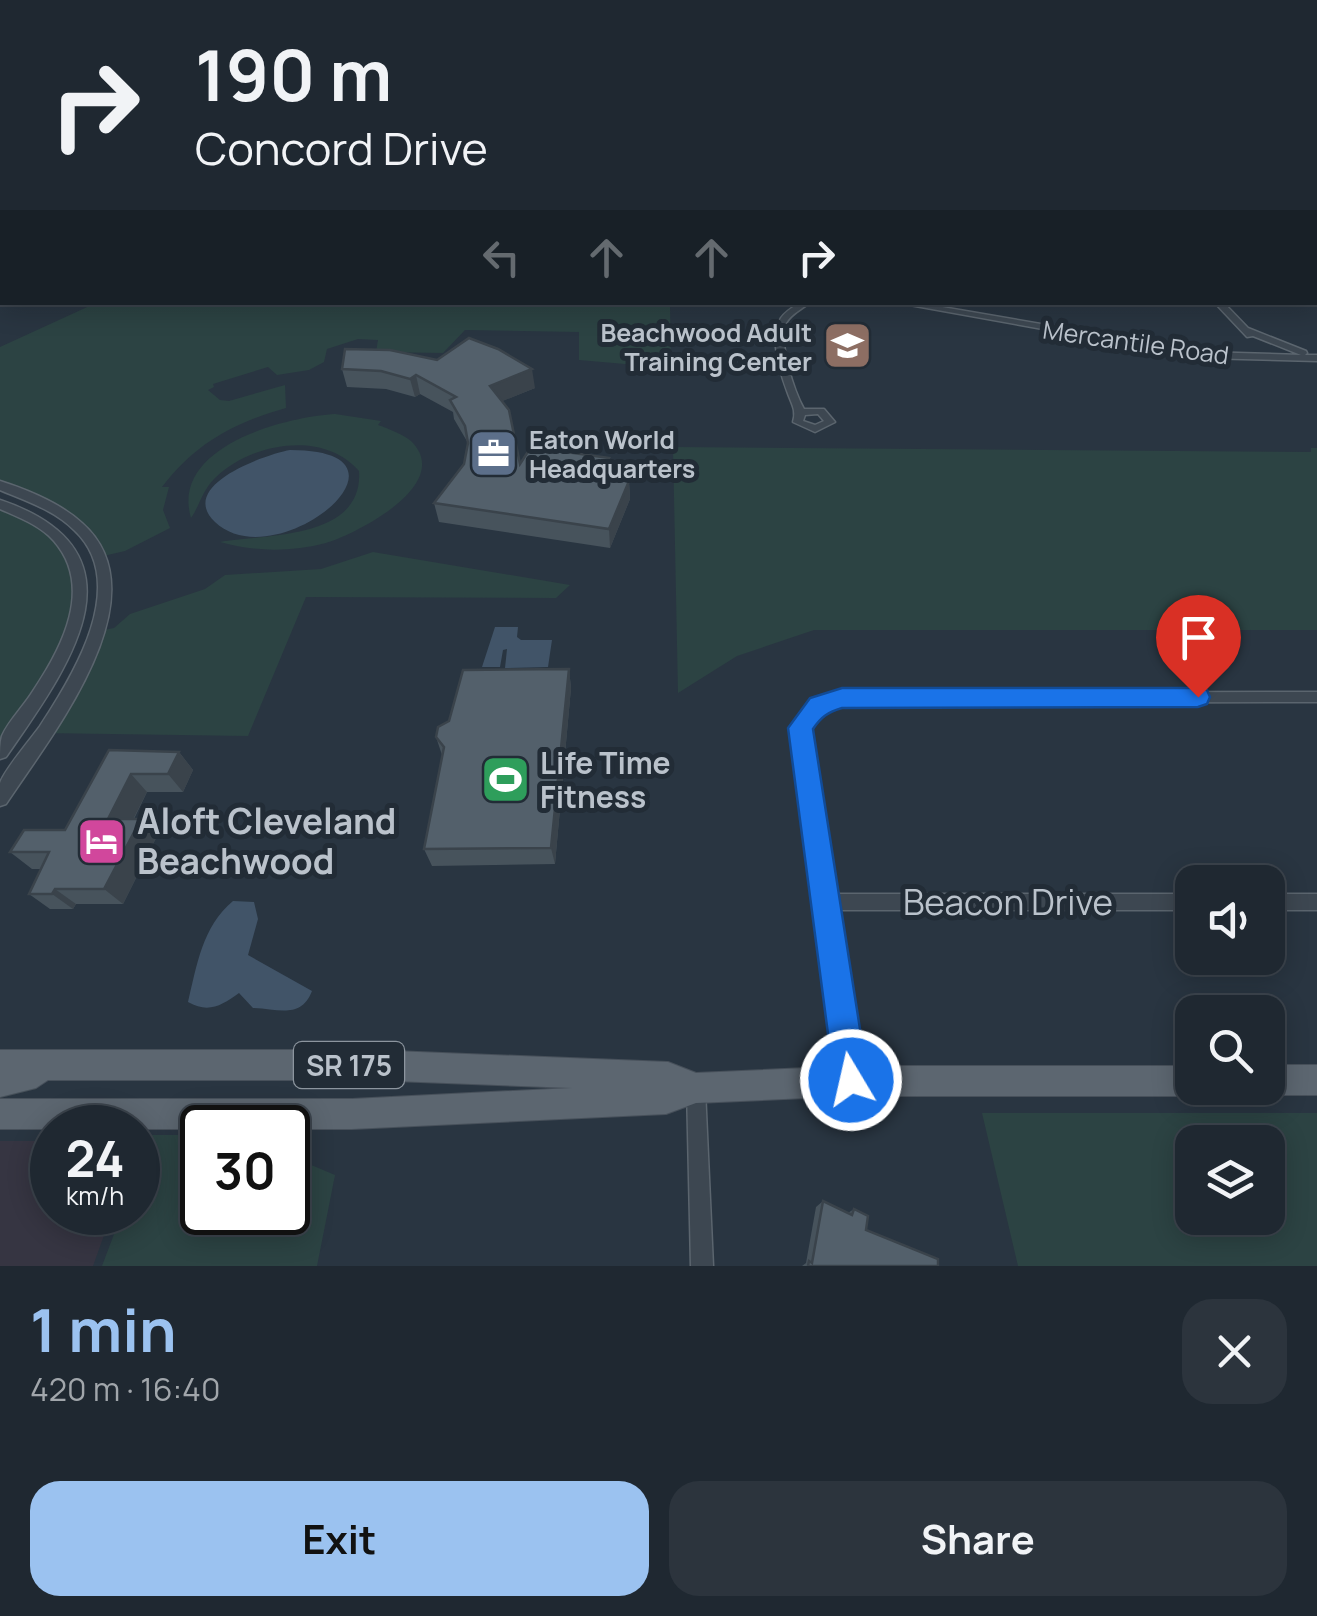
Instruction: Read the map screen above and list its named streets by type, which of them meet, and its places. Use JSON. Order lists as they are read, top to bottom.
{
  "streets": {
    "main road": ["SR 175"],
    "street": ["Mercantile Road", "Beacon Drive"]
  },
  "places": {
    "school or university": ["Beachwood Adult Training Center"],
    "office": ["Eaton World Headquarters"],
    "sports": ["Life Time Fitness"],
    "hotel": ["Aloft Cleveland Beachwood"]
  },
  "page": {
    "turn": ["190 m", "Concord Drive"],
    "speed": "24 km/h",
    "limit": "30",
    "heading": ["1 min", "420 m · 16:40"],
    "buttons": ["Exit", "Share"]
  }
}
